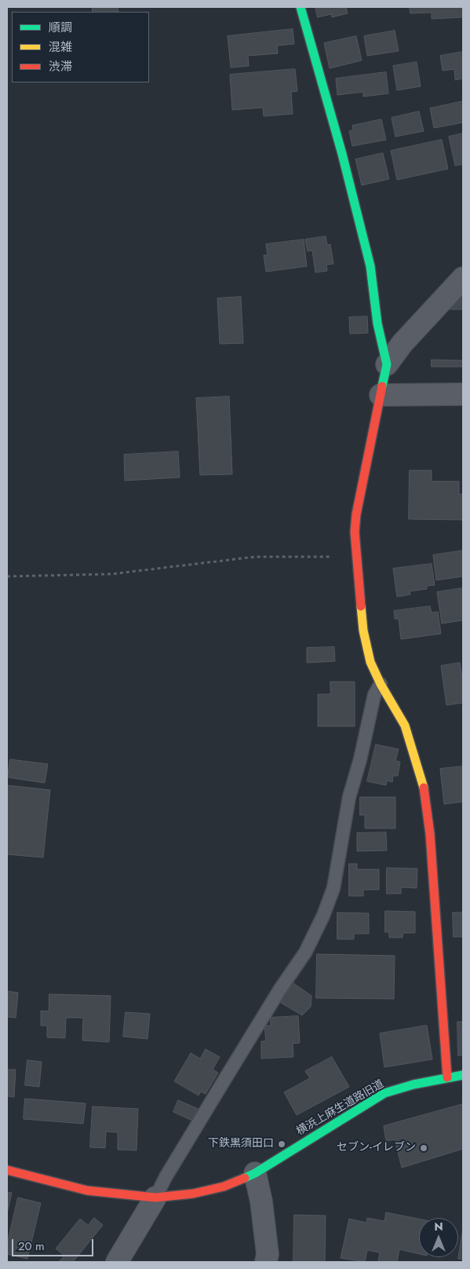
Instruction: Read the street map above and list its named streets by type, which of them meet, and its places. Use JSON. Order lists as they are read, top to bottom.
{
  "streets": {
    "street": ["横浜上麻生道路旧道"]
  },
  "places": ["下鉄黒須田口", "セブン-イレブン"],
  "legend": ["順調", "混雑", "渋滞"],
  "scale_bar": "20 m",
  "north": "top"
}
